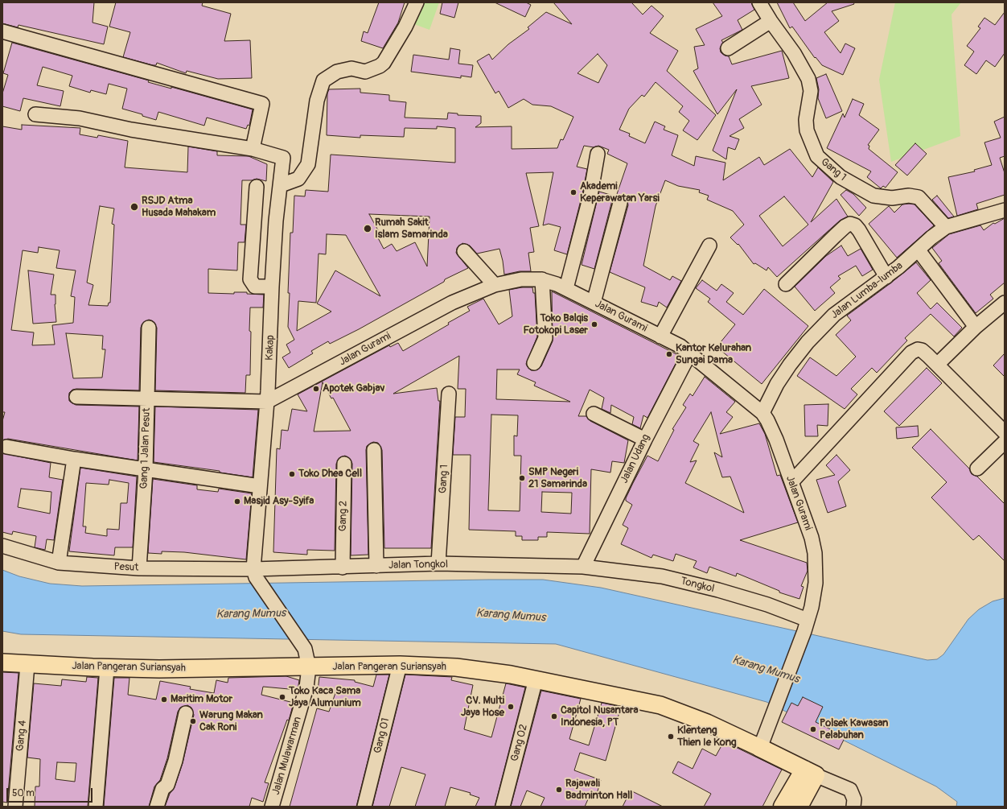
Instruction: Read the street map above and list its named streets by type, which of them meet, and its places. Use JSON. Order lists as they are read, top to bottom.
{
  "streets": {
    "highway": ["Jalan Pangeran Suriansyah"],
    "street": [
      "Gang 1",
      "Jalan Lumba-lumba",
      "Jalan Gurami",
      "Kakap",
      "Gang 1 Jalan Pesut",
      "Jalan Udang",
      "Gang 2",
      "Jalan Tongkol",
      "Pesut",
      "Tongkol",
      "Gang 4",
      "Gang 01",
      "Gang 02",
      "Jalan Mulawarman"
    ]
  },
  "crossings": [
    ["Gang 1", "Jalan Lumba-lumba"],
    ["Gang 1", "Jalan Tongkol"],
    ["Jalan Lumba-lumba", "Jalan Gurami"],
    ["Jalan Gurami", "Kakap"],
    ["Jalan Gurami", "Jalan Udang"],
    ["Jalan Gurami", "Tongkol"],
    ["Jalan Gurami", "Jalan Pangeran Suriansyah"],
    ["Kakap", "Jalan Tongkol"],
    ["Kakap", "Pesut"],
    ["Kakap", "Jalan Mulawarman"],
    ["Gang 1 Jalan Pesut", "Pesut"],
    ["Jalan Udang", "Jalan Tongkol"],
    ["Jalan Udang", "Tongkol"],
    ["Gang 2", "Jalan Tongkol"],
    ["Jalan Tongkol", "Pesut"],
    ["Jalan Tongkol", "Tongkol"],
    ["Jalan Tongkol", "Jalan Mulawarman"],
    ["Pesut", "Jalan Mulawarman"],
    ["Jalan Pangeran Suriansyah", "Gang 4"],
    ["Jalan Pangeran Suriansyah", "Gang 01"],
    ["Jalan Pangeran Suriansyah", "Gang 02"],
    ["Jalan Pangeran Suriansyah", "Jalan Mulawarman"]
  ],
  "water": ["Karang Mumus"],
  "places": [
    "Akademi Keperawatan Yarsi",
    "RSJD Atma Husada Mahakam",
    "Rumah Sakit Islam Samarinda",
    "Toko Balqis Fotokopi Laser",
    "Kantor Kelurahan Sungai Dama",
    "Apotek Gabjav",
    "Toko Dhea Cell",
    "SMP Negeri 21 Samarinda",
    "Masjid Asy-Syifa",
    "Toko Kaca Sama Jaya Alumunium",
    "Maritim Motor",
    "CV. Multi Jaya Hose",
    "Capitol Nusantara Indonesia, PT",
    "Warung Makan Cak Roni",
    "Polsek Kawasan Pelabuhan",
    "Klenteng Thien Ie Kong",
    "Rajawali Badminton Hall"
  ],
  "scale_bar": "50 m"
}
